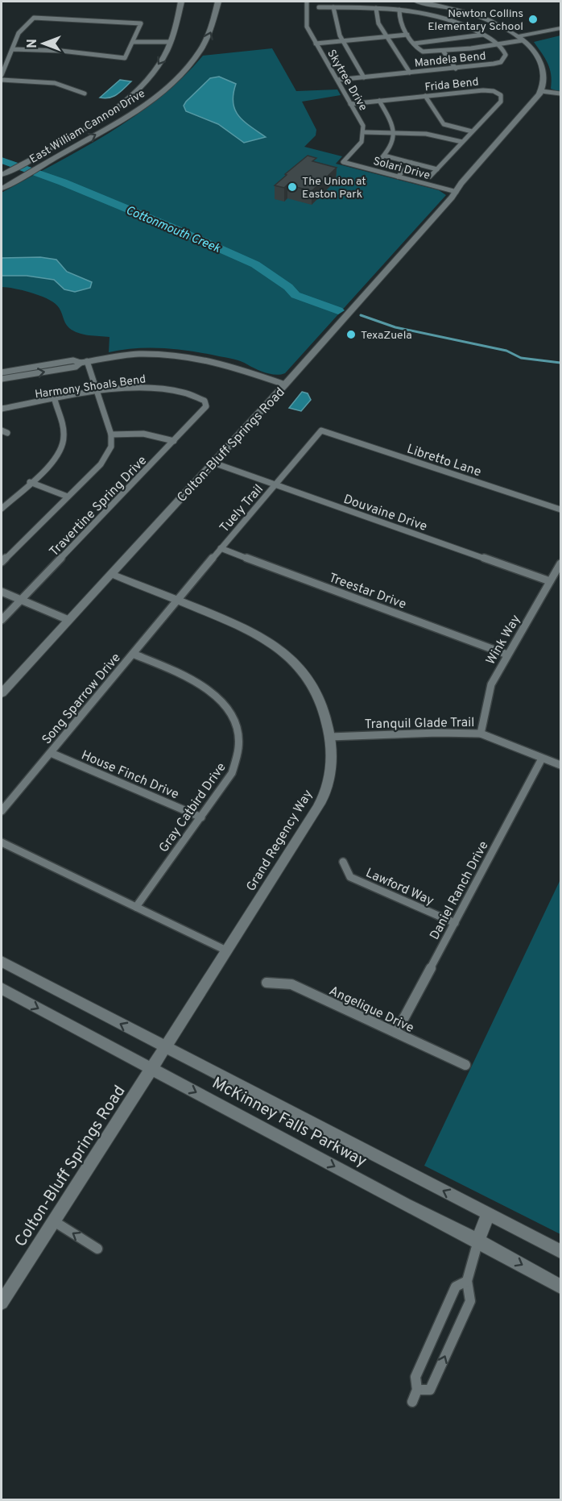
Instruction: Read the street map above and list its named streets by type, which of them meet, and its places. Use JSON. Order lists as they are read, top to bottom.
{
  "streets": {
    "street": [
      "Mandela Bend",
      "Skytree Drive",
      "Frida Bend",
      "East William Cannon Drive",
      "Solari Drive",
      "Harmony Shoals Bend",
      "Colton-Bluff Springs Road",
      "Libretto Lane",
      "Travertine Spring Drive",
      "Tuely Trail",
      "Douvaine Drive",
      "Treestar Drive",
      "Wink Way",
      "Song Sparrow Drive",
      "Tranquil Glade Trail",
      "House Finch Drive",
      "Gray Catbird Drive",
      "Grand Regency Way",
      "Lawford Way",
      "Daniel Ranch Drive",
      "Angelique Drive",
      "McKinney Falls Parkway"
    ]
  },
  "crossings": [
    ["Mandela Bend", "Skytree Drive"],
    ["Skytree Drive", "Frida Bend"],
    ["Skytree Drive", "Solari Drive"],
    ["Solari Drive", "Colton-Bluff Springs Road"],
    ["Harmony Shoals Bend", "Travertine Spring Drive"],
    ["Colton-Bluff Springs Road", "Douvaine Drive"],
    ["Colton-Bluff Springs Road", "Grand Regency Way"],
    ["Colton-Bluff Springs Road", "McKinney Falls Parkway"],
    ["Libretto Lane", "Tuely Trail"],
    ["Tuely Trail", "Douvaine Drive"],
    ["Tuely Trail", "Treestar Drive"],
    ["Tuely Trail", "Song Sparrow Drive"],
    ["Tuely Trail", "Grand Regency Way"],
    ["Douvaine Drive", "Wink Way"],
    ["Treestar Drive", "Wink Way"],
    ["Wink Way", "Tranquil Glade Trail"],
    ["Song Sparrow Drive", "House Finch Drive"],
    ["Song Sparrow Drive", "Gray Catbird Drive"],
    ["Song Sparrow Drive", "Grand Regency Way"],
    ["Tranquil Glade Trail", "Grand Regency Way"],
    ["Tranquil Glade Trail", "Daniel Ranch Drive"],
    ["House Finch Drive", "Gray Catbird Drive"],
    ["Grand Regency Way", "McKinney Falls Parkway"],
    ["Lawford Way", "Daniel Ranch Drive"],
    ["Daniel Ranch Drive", "Angelique Drive"]
  ],
  "water": ["Cottonmouth Creek"],
  "places": ["Newton Collins Elementary School", "The Union at Easton Park", "TexaZuela"],
  "north": "left"
}
